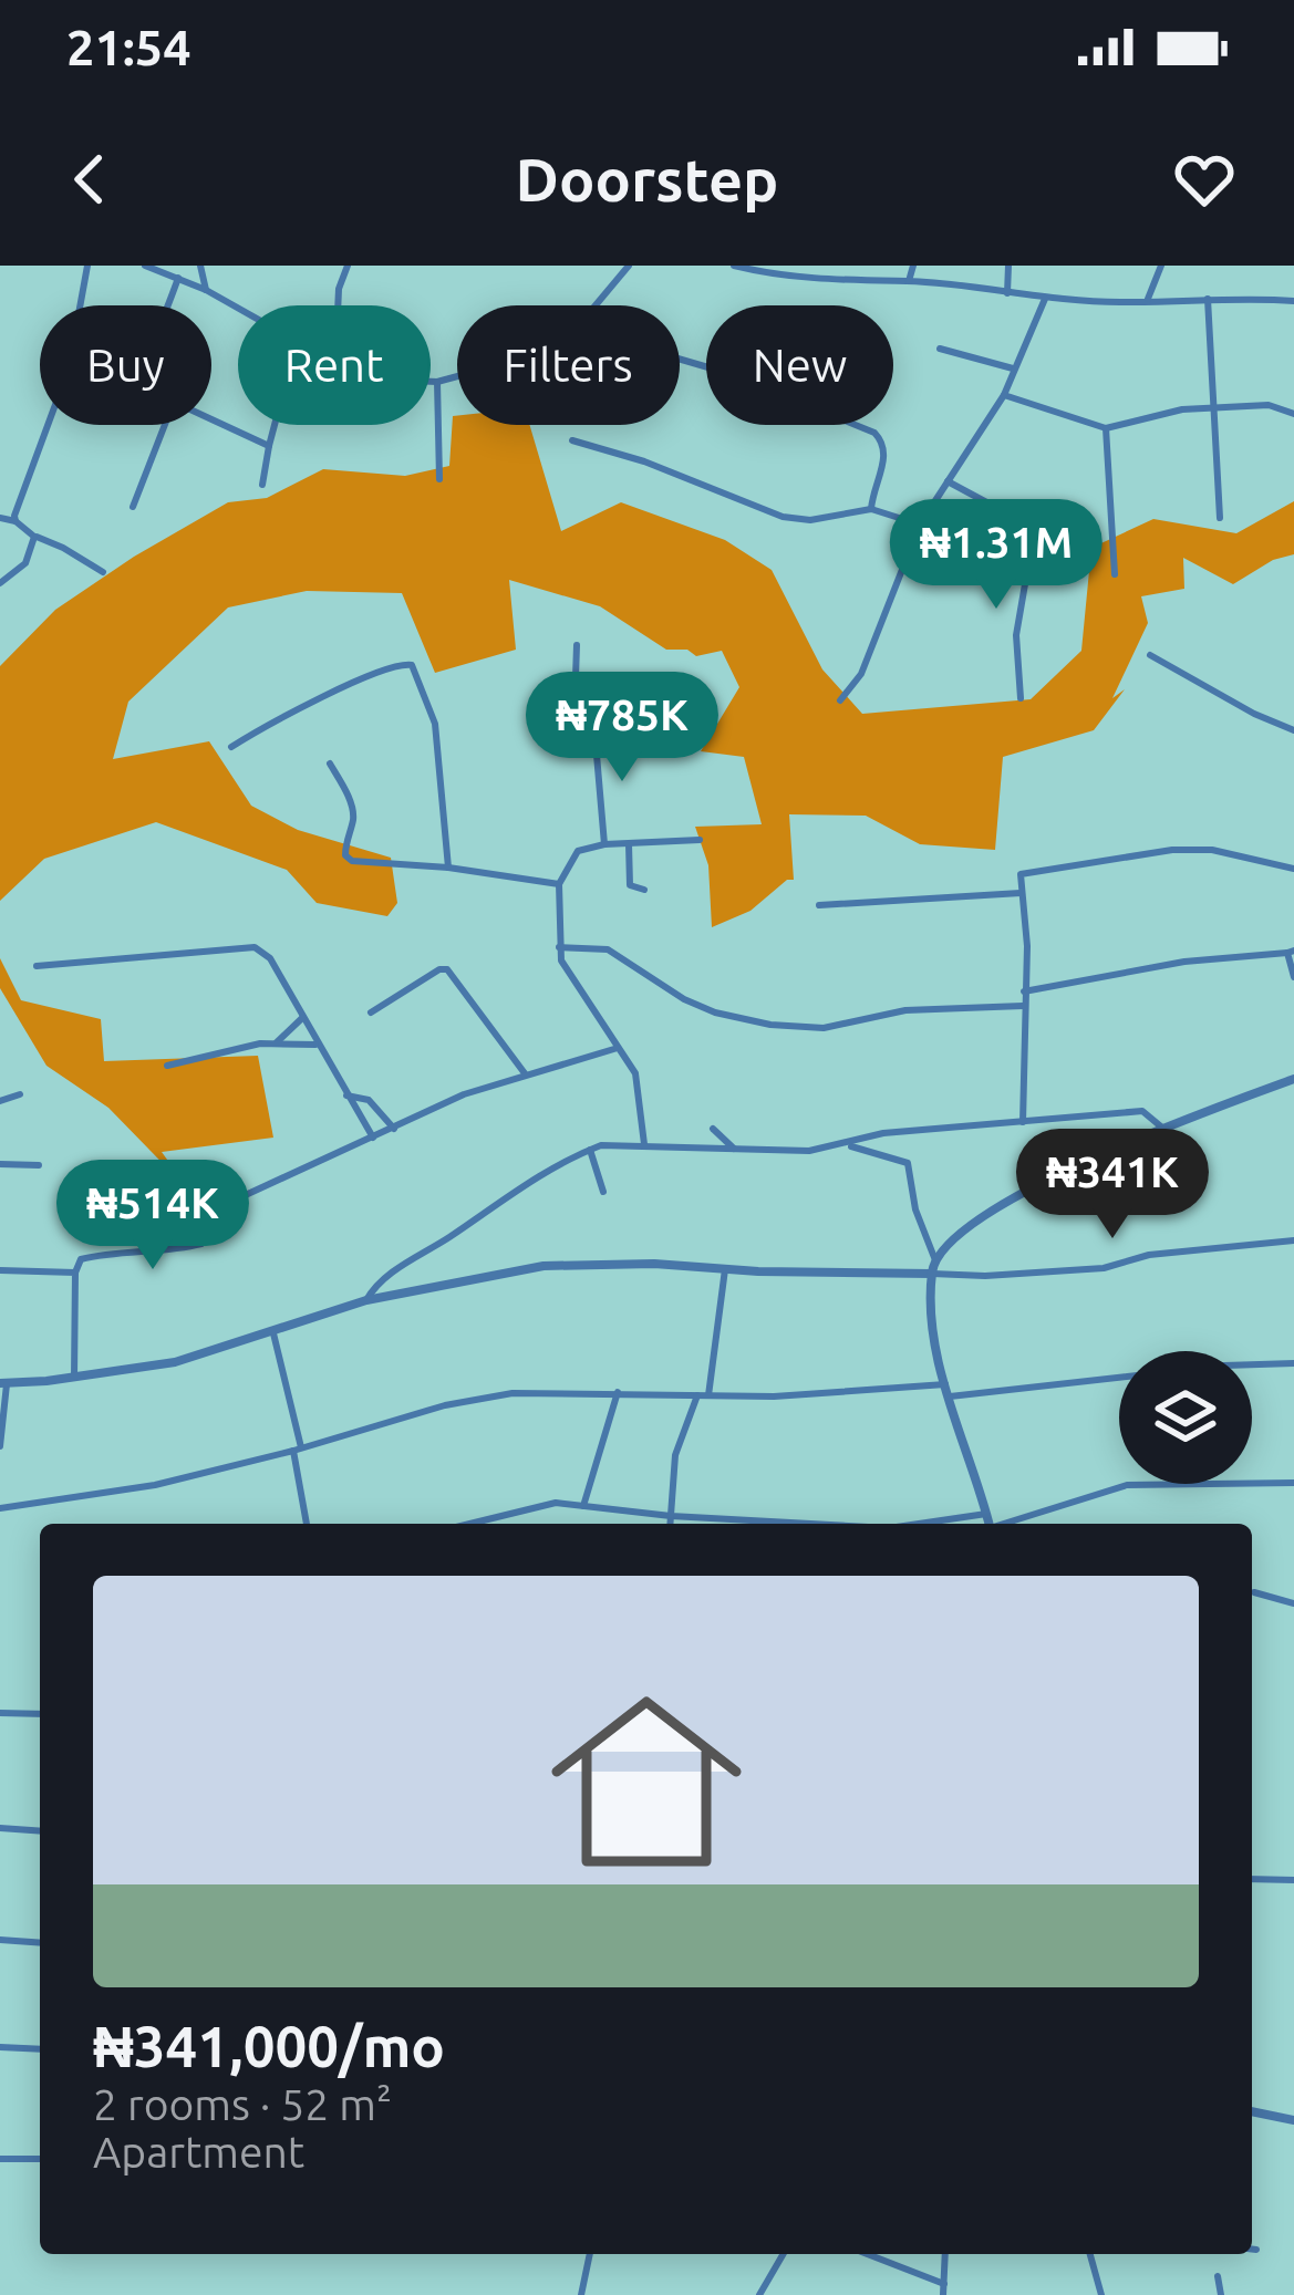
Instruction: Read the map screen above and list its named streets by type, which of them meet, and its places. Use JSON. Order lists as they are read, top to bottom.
{
  "page": {
    "status": "21:54",
    "header": "Doorstep",
    "chip": [
      "Buy",
      "Rent",
      "Filters",
      "New"
    ],
    "price": [
      "₦1.31M",
      "₦785K",
      "₦341K",
      "₦514K"
    ],
    "list": [
      {
        "name": "₦341,000/mo",
        "note": "2 rooms · 52 m² · Apartment"
      }
    ]
  }
}
